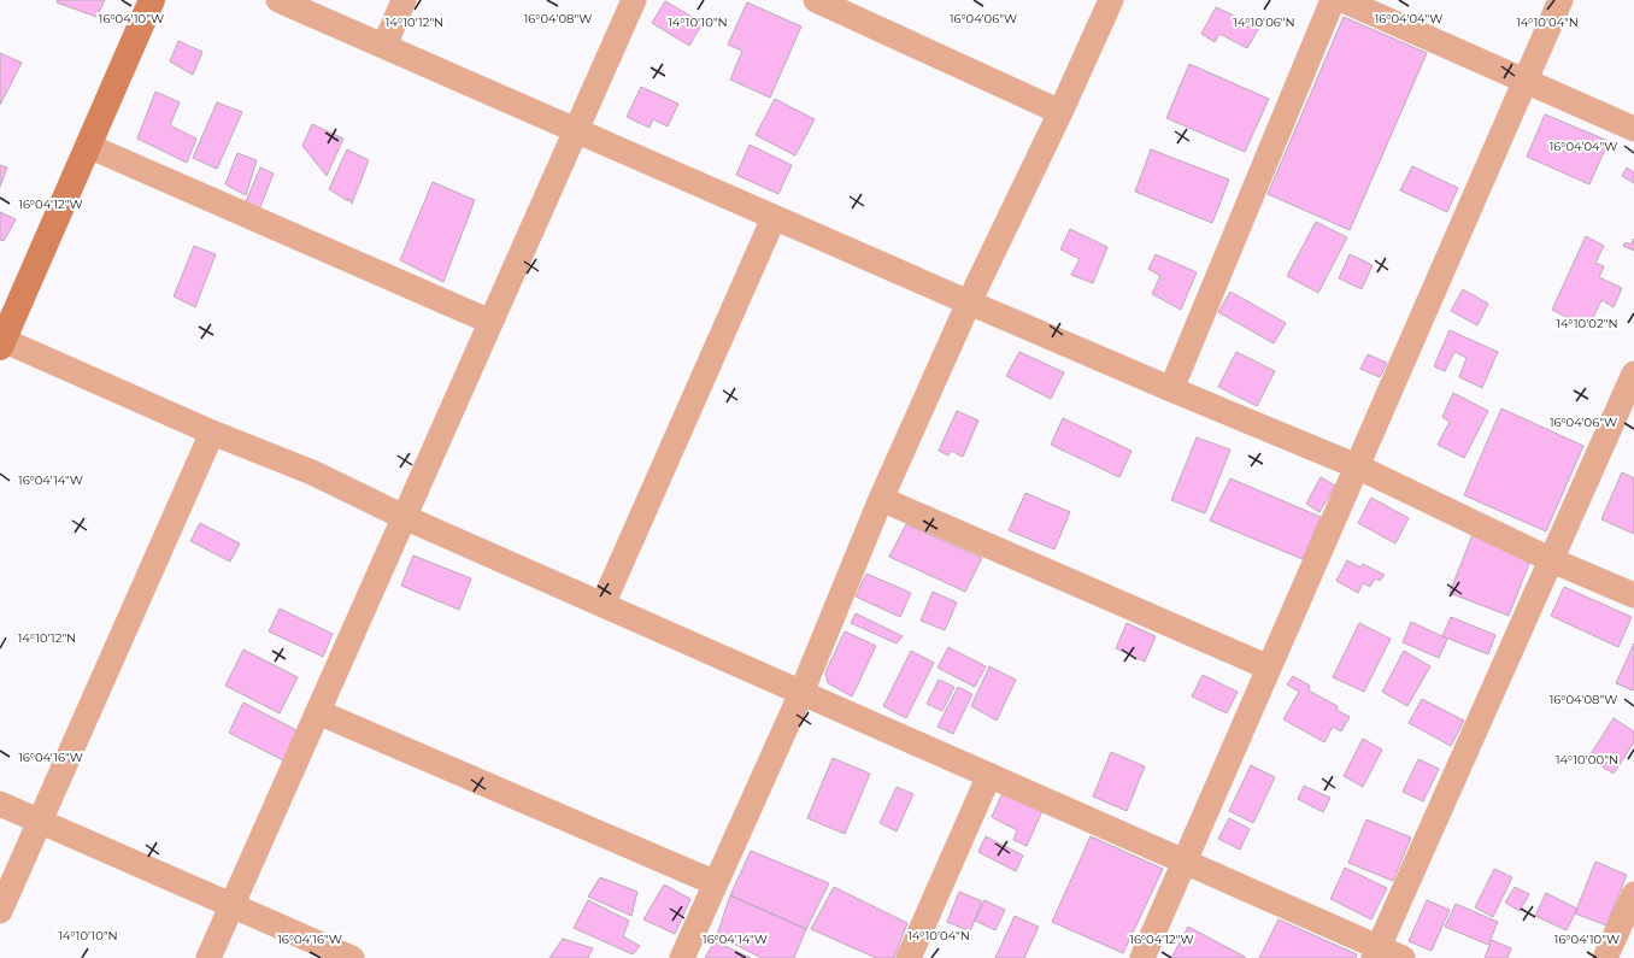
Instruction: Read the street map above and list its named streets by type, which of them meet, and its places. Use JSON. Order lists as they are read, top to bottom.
{
  "coordinates": [
    "16°04'10\"W",
    "16°04'08\"W",
    "16°04'06\"W",
    "16°04'04\"W",
    "14°10'12\"N",
    "14°10'10\"N",
    "14°10'06\"N",
    "14°10'04\"N",
    "16°04'12\"W",
    "14°10'02\"N",
    "16°04'14\"W",
    "16°04'16\"W",
    "14°10'00\"N"
  ]
}
